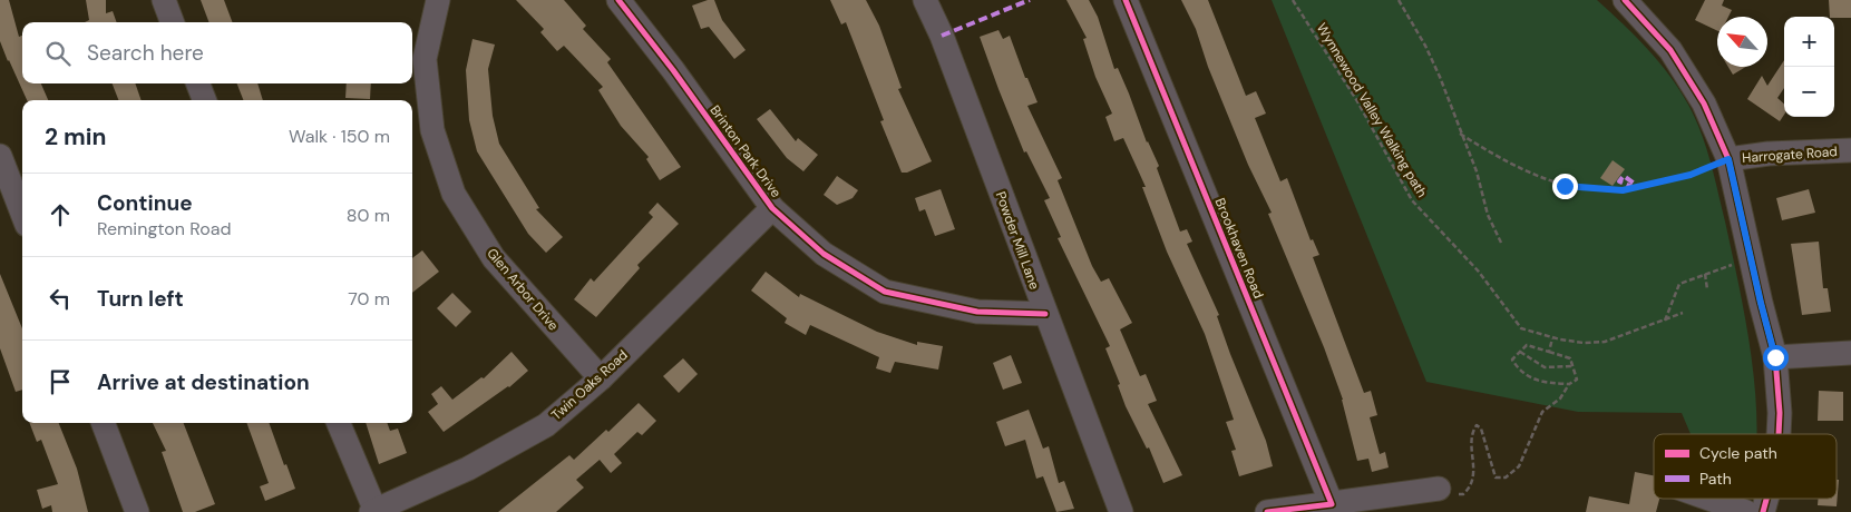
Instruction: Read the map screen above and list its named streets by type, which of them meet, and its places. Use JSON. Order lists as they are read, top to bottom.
{
  "streets": {
    "street": [
      "Brinton Park Drive",
      "Harrogate Road",
      "Powder Mill Lane",
      "Brookhaven Road",
      "Glen Arbor Drive",
      "Twin Oaks Road"
    ],
    "path": ["Wynnewood Valley Walking path"]
  },
  "crossings": [
    ["Brinton Park Drive", "Powder Mill Lane"],
    ["Brinton Park Drive", "Twin Oaks Road"],
    ["Glen Arbor Drive", "Twin Oaks Road"]
  ],
  "legend": ["Cycle path", "Path"],
  "north": "top left",
  "page": {
    "map_buttons": ["+", "−"],
    "search": "Search here",
    "heading": ["2 min", "Walk · 150 m"],
    "list": [
      ["Continue", "Remington Road", "80 m"],
      ["Turn left", "70 m"],
      "Arrive at destination"
    ]
  }
}
